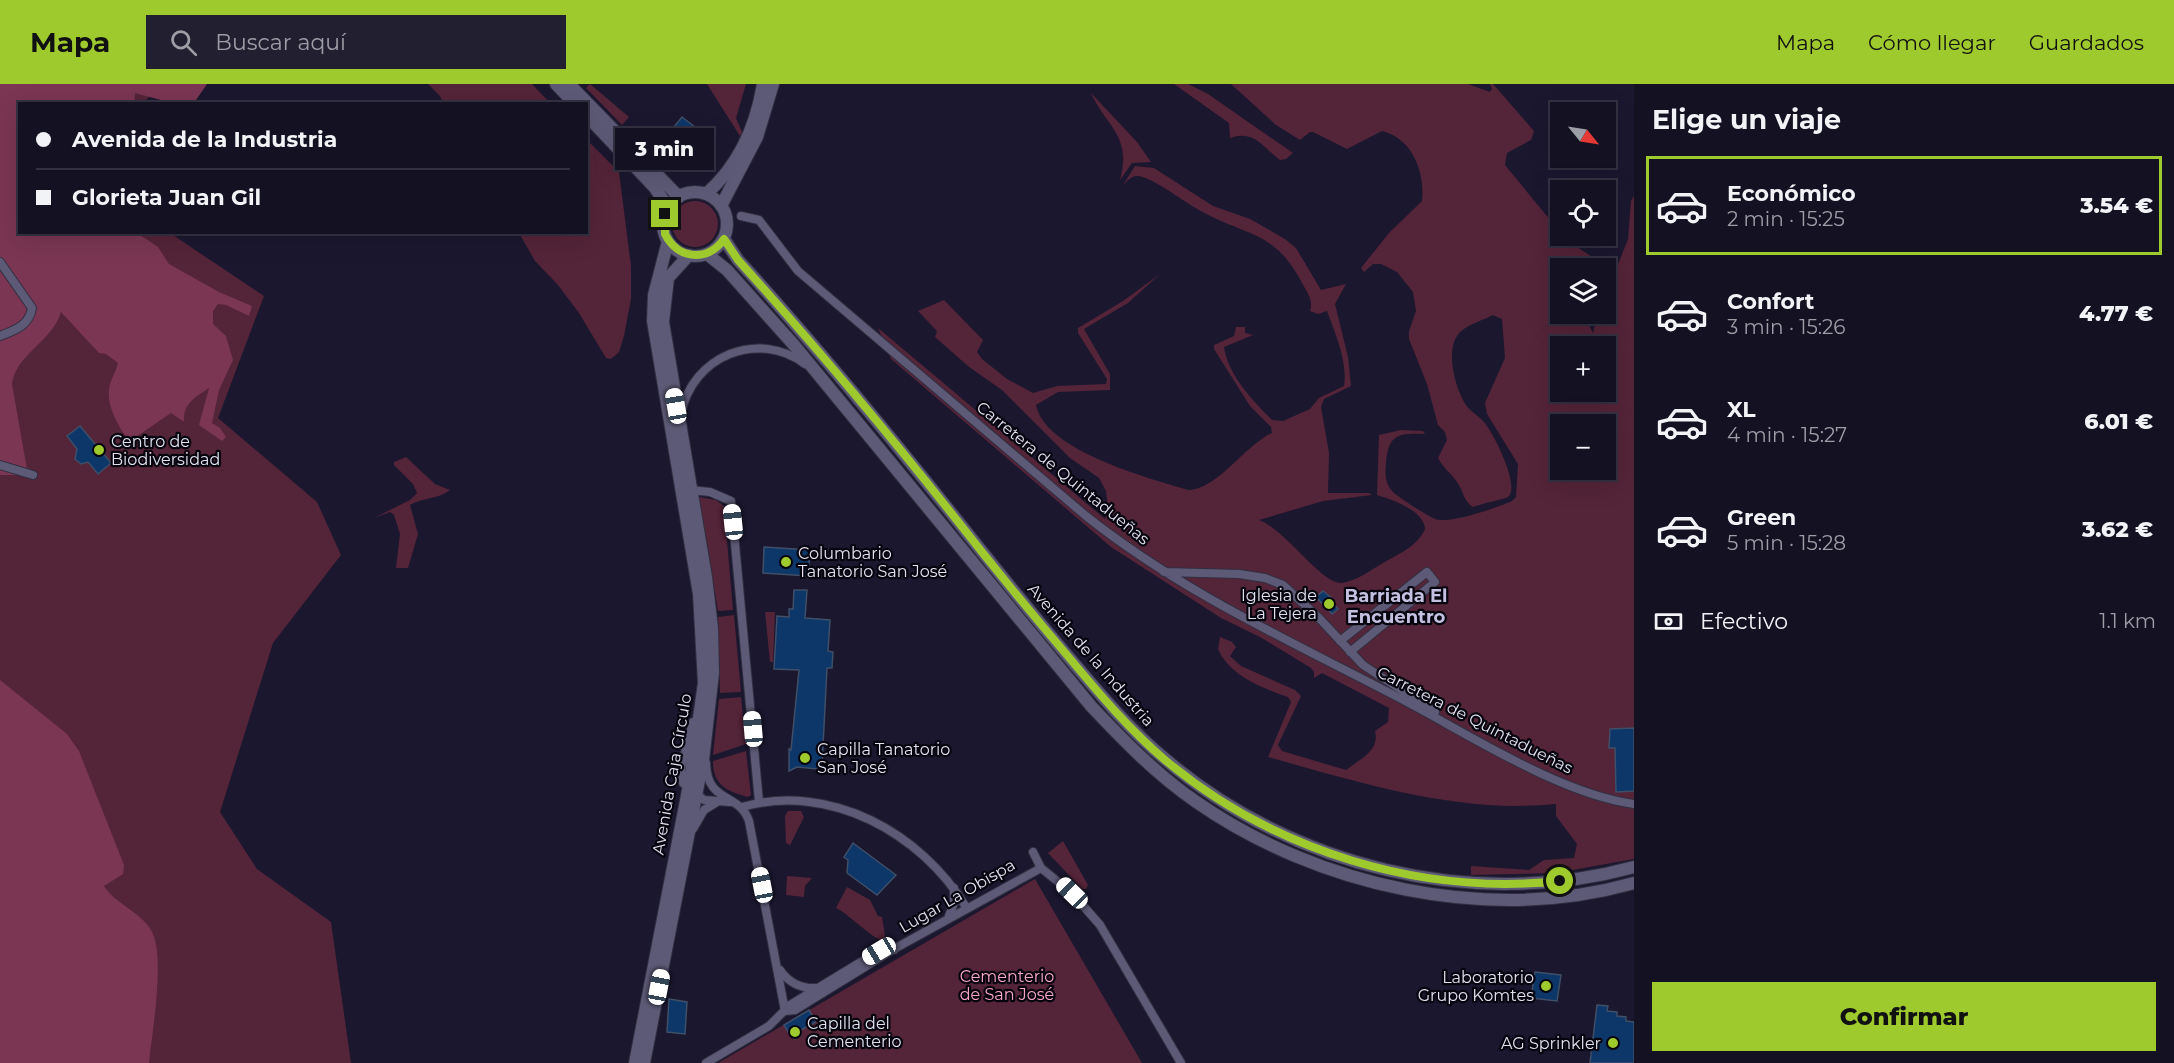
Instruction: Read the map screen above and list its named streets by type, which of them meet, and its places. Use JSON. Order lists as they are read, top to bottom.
{
  "streets": {
    "main road": ["Avenida de la Industria", "Avenida Caja Círculo"],
    "street": ["Carretera de Quintadueñas", "Lugar La Obispa"]
  },
  "crossings": [
    ["Avenida de la Industria", "Avenida Caja Círculo"]
  ],
  "districts": ["Barriada El Encuentro"],
  "parks": ["Cementerio de San José"],
  "places": [
    "Centro de Biodiversidad",
    "Columbario Tanatorio San José",
    "Iglesia de La Tejera",
    "Capilla Tanatorio San José",
    "Laboratorio Grupo Komtes",
    "Capilla del Cementerio",
    "AG Sprinkler"
  ],
  "north": "bottom right",
  "page": {
    "header": "Mapa",
    "search": "Buscar aquí",
    "nav": ["Mapa", "Cómo llegar", "Guardados"],
    "heading": "Elige un viaje",
    "map_buttons": ["+", "−"],
    "banner": ["Avenida de la Industria", "Glorieta Juan Gil"],
    "bubble": "3 min",
    "list": [
      {
        "name": "Económico",
        "note": "2 min · 15:25",
        "value": "3.54 €"
      },
      {
        "name": "Confort",
        "note": "3 min · 15:26",
        "value": "4.77 €"
      },
      {
        "name": "XL",
        "note": "4 min · 15:27",
        "value": "6.01 €"
      },
      {
        "name": "Green",
        "note": "5 min · 15:28",
        "value": "3.62 €"
      }
    ],
    "pay": ["Efectivo", "1.1 km"],
    "buttons": "Confirmar"
  }
}
